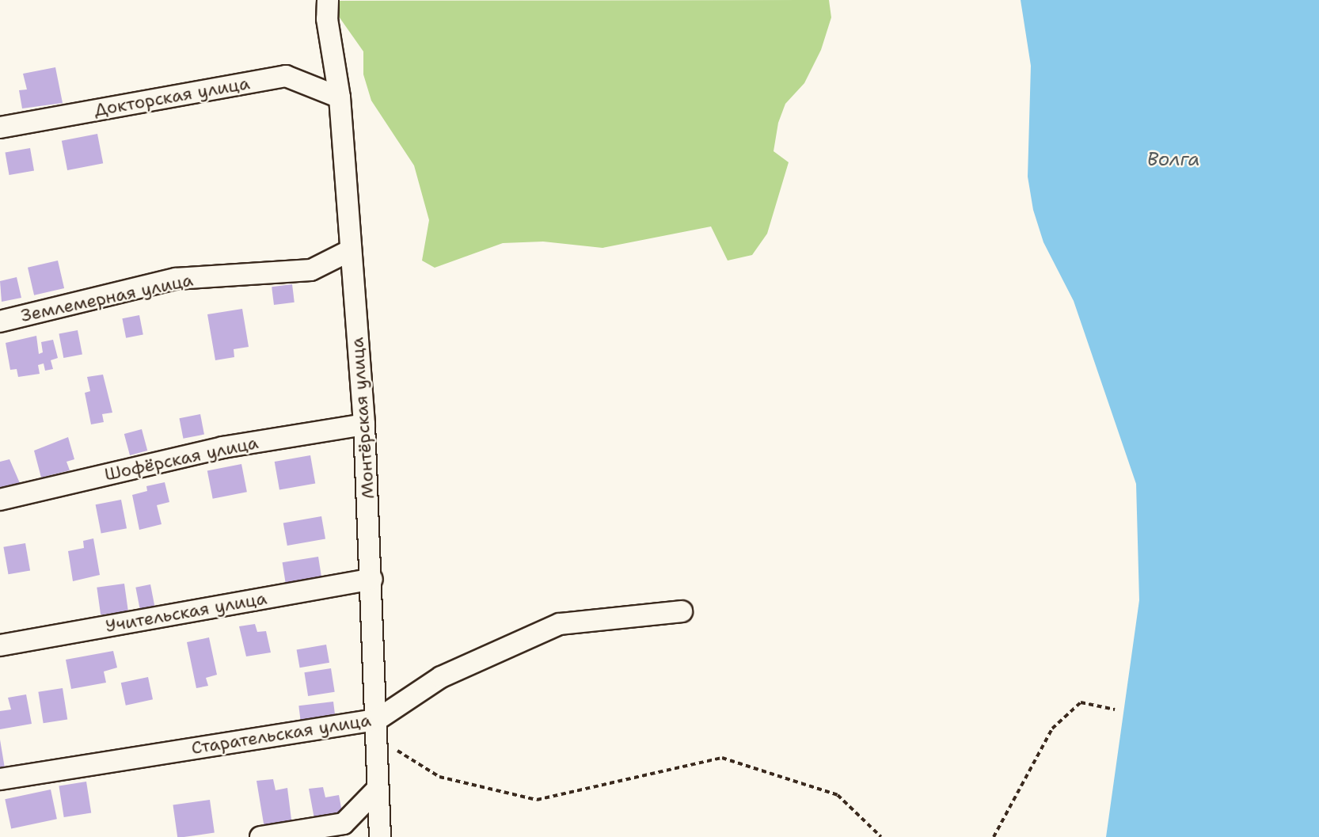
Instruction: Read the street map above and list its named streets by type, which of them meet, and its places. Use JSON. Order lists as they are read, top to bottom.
{
  "streets": {
    "street": [
      "Докторская улица",
      "Землемерная улица",
      "Монтёрская улица",
      "Шофёрская улица",
      "Учительская улица",
      "Старательская улица"
    ]
  },
  "crossings": [
    ["Докторская улица", "Монтёрская улица"],
    ["Землемерная улица", "Монтёрская улица"],
    ["Монтёрская улица", "Шофёрская улица"],
    ["Монтёрская улица", "Учительская улица"],
    ["Монтёрская улица", "Старательская улица"]
  ],
  "water": ["Волга"]
}
